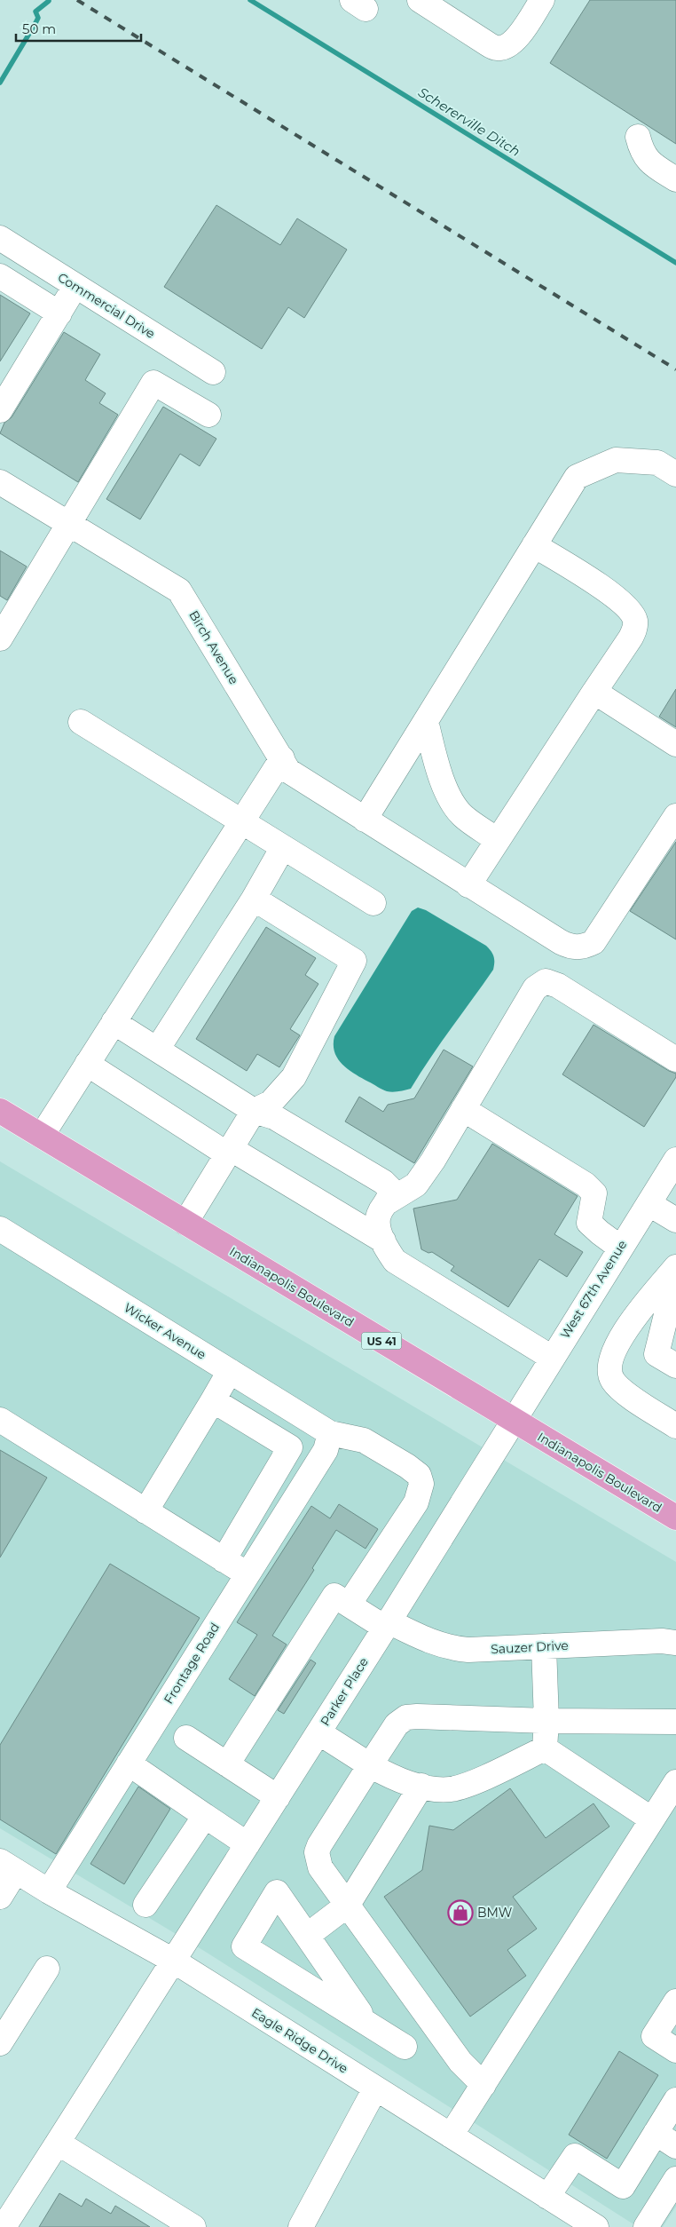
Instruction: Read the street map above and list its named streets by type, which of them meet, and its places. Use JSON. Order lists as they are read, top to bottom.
{
  "streets": {
    "highway": ["Indianapolis Boulevard", "US 41"],
    "street": [
      "Commercial Drive",
      "Birch Avenue",
      "West 67th Avenue",
      "Wicker Avenue",
      "Sauzer Drive",
      "Frontage Road",
      "Parker Place",
      "Eagle Ridge Drive"
    ]
  },
  "crossings": [
    ["Indianapolis Boulevard", "West 67th Avenue"],
    ["Indianapolis Boulevard", "Parker Place"],
    ["West 67th Avenue", "Parker Place"],
    ["Wicker Avenue", "Sauzer Drive"],
    ["Wicker Avenue", "Frontage Road"],
    ["Sauzer Drive", "Parker Place"],
    ["Frontage Road", "Eagle Ridge Drive"],
    ["Parker Place", "Eagle Ridge Drive"]
  ],
  "water": ["Schererville Ditch"],
  "places": {
    "shop": ["BMW"]
  },
  "scale_bar": "50 m"
}
